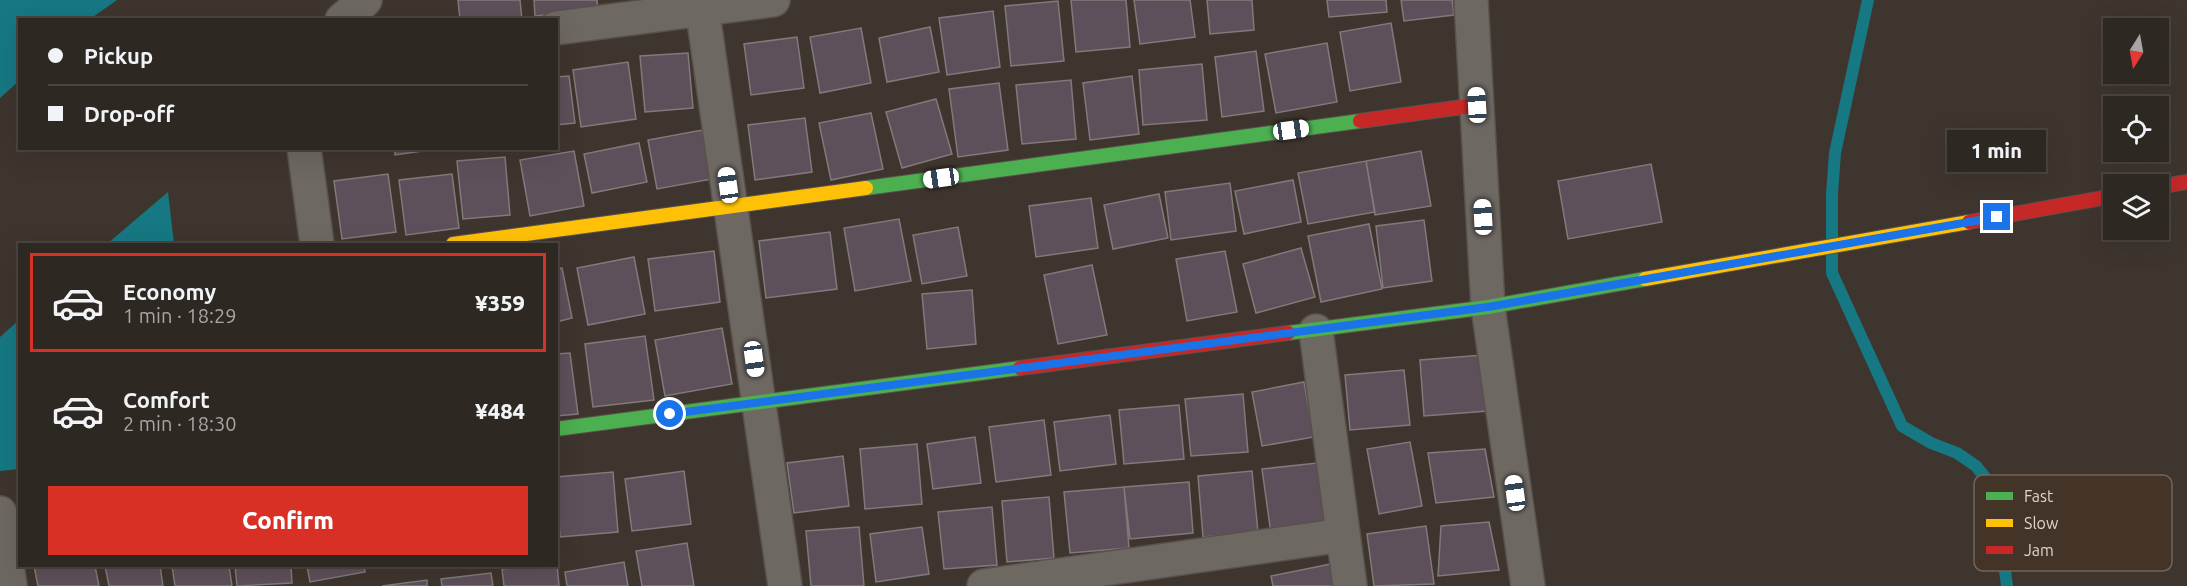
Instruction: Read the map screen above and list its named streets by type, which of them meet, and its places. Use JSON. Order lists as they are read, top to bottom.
{
  "legend": ["Fast", "Slow", "Jam"],
  "north": "bottom",
  "page": {
    "banner": ["Pickup", "Drop-off"],
    "bubble": "1 min",
    "list": [
      {
        "name": "Economy",
        "note": "1 min · 18:29",
        "value": "¥359"
      },
      {
        "name": "Comfort",
        "note": "2 min · 18:30",
        "value": "¥484"
      }
    ],
    "buttons": "Confirm"
  }
}
